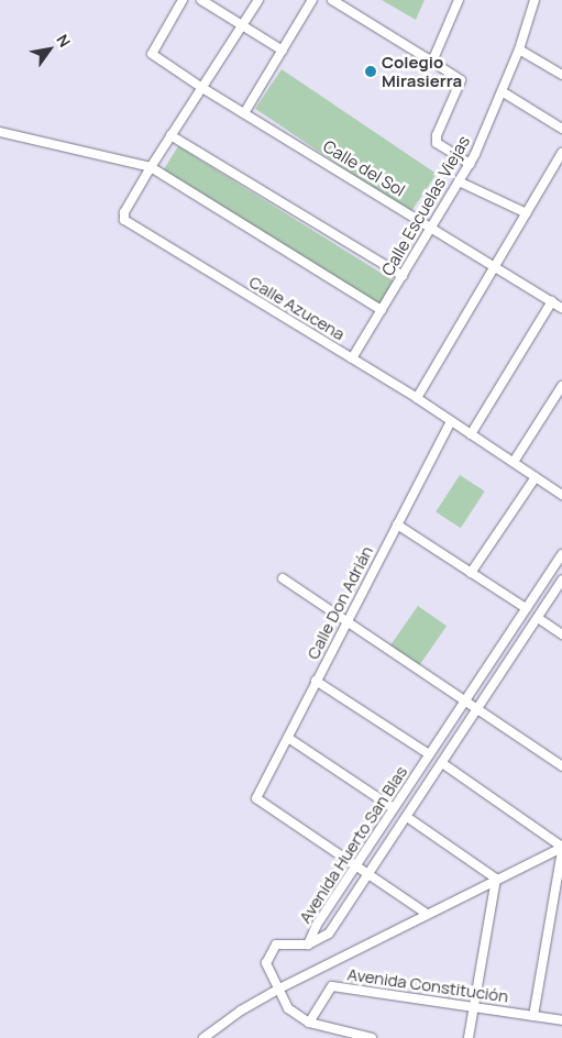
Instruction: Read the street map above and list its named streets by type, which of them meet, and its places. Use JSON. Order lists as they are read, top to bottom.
{
  "streets": {
    "street": [
      "Calle del Sol",
      "Calle Escuelas Viejas",
      "Calle Azucena",
      "Calle Don Adrián",
      "Avenida Huerto San Blas",
      "Avenida Constitución"
    ]
  },
  "crossings": [
    ["Calle del Sol", "Calle Escuelas Viejas"],
    ["Calle Escuelas Viejas", "Calle Azucena"],
    ["Calle Azucena", "Calle Don Adrián"],
    ["Calle Don Adrián", "Avenida Huerto San Blas"]
  ],
  "places": ["Colegio Mirasierra"],
  "north": "top right"
}
